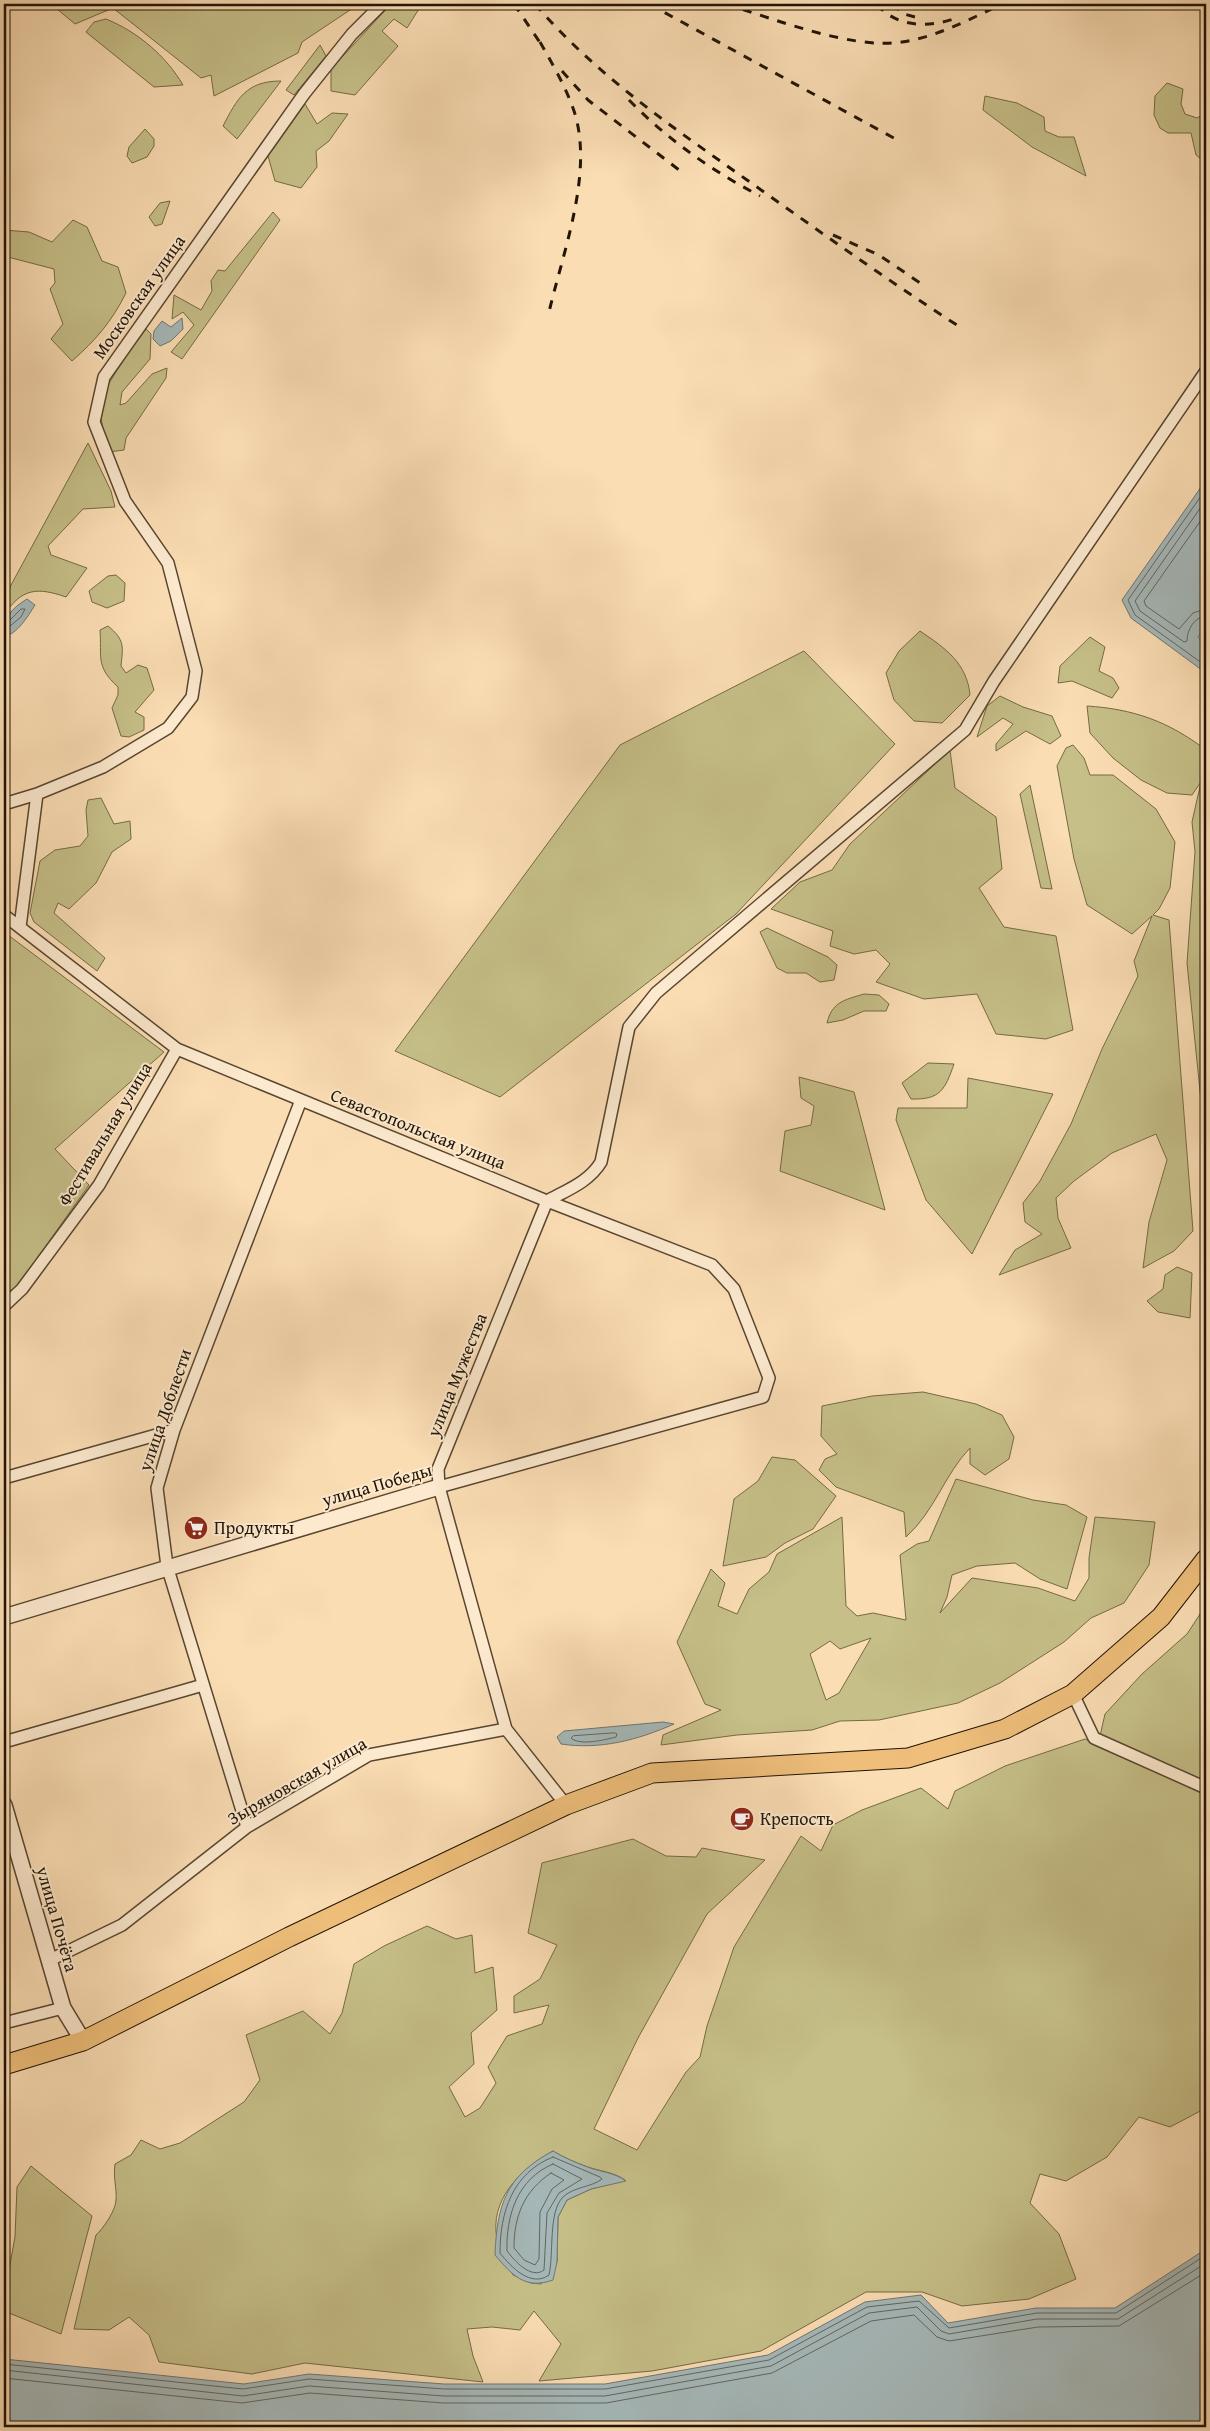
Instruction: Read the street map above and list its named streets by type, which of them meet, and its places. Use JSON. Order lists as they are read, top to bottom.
{
  "streets": {
    "street": [
      "Московская улица",
      "Севастопольская улица",
      "Фестивальная улица",
      "улица Мужества",
      "улица Доблести",
      "улица Победы",
      "Зыряновская улица",
      "улица Почёта"
    ]
  },
  "crossings": [
    ["Севастопольская улица", "Фестивальная улица"],
    ["Севастопольская улица", "улица Мужества"],
    ["Севастопольская улица", "улица Доблести"],
    ["Севастопольская улица", "улица Победы"],
    ["улица Мужества", "улица Победы"],
    ["улица Мужества", "Зыряновская улица"],
    ["улица Доблести", "улица Победы"],
    ["улица Доблести", "Зыряновская улица"],
    ["Зыряновская улица", "улица Почёта"]
  ],
  "places": {
    "supermarket": ["Продукты"],
    "cafe": ["Крепость"]
  }
}
